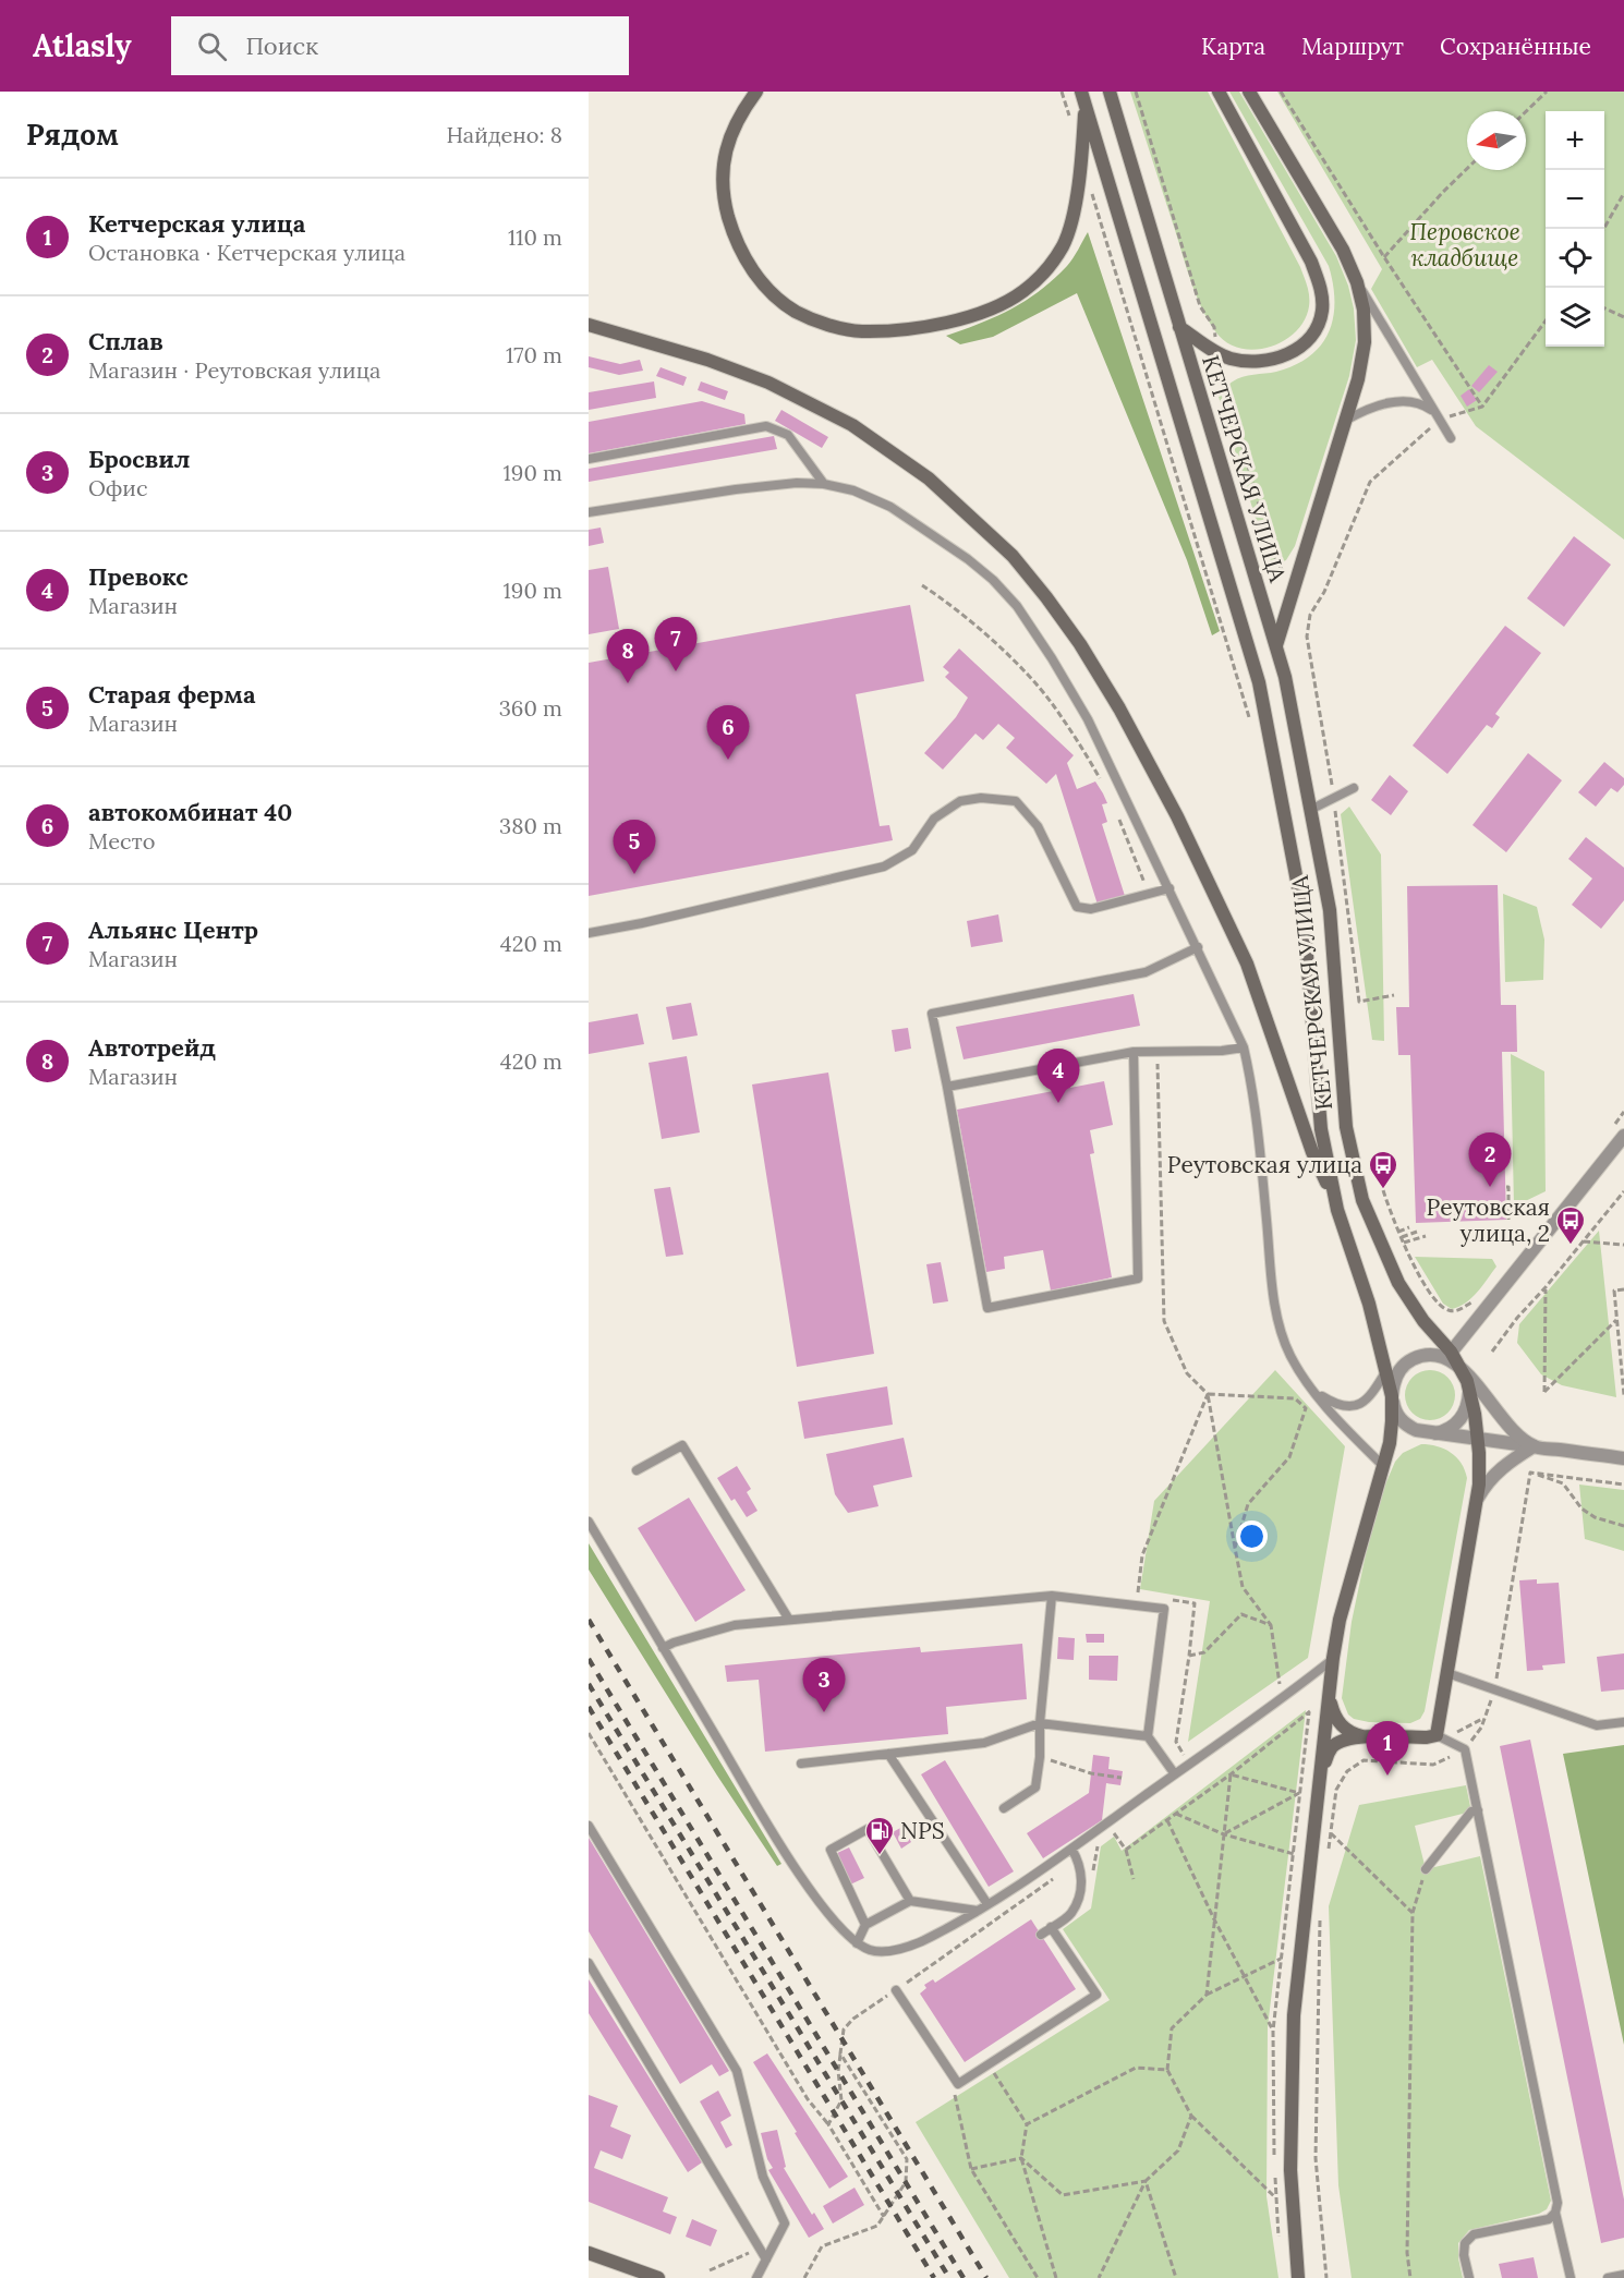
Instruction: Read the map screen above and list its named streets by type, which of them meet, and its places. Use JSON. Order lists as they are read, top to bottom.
{
  "streets": {
    "main road": ["КЕТЧЕРСКАЯ УЛИЦА"]
  },
  "parks": ["Перовское кладбище"],
  "places": {
    "bus stop": ["Реутовская улица", "Реутовская улица, 2"],
    "fuel station": ["NPS"]
  },
  "north": "left",
  "page": {
    "header": "Atlasly",
    "search": "Поиск",
    "nav": ["Карта", "Маршрут", "Сохранённые"],
    "heading": ["Рядом", "Найдено: 8"],
    "map_buttons": ["+", "−"],
    "list": [
      {
        "mark": "1",
        "name": "Кетчерская улица",
        "note": "Остановка · Кетчерская улица",
        "value": "110 m"
      },
      {
        "mark": "2",
        "name": "Сплав",
        "note": "Магазин · Реутовская улица",
        "value": "170 m"
      },
      {
        "mark": "3",
        "name": "Бросвил",
        "note": "Офис",
        "value": "190 m"
      },
      {
        "mark": "4",
        "name": "Превокс",
        "note": "Магазин",
        "value": "190 m"
      },
      {
        "mark": "5",
        "name": "Старая ферма",
        "note": "Магазин",
        "value": "360 m"
      },
      {
        "mark": "6",
        "name": "автокомбинат 40",
        "note": "Место",
        "value": "380 m"
      },
      {
        "mark": "7",
        "name": "Альянс Центр",
        "note": "Магазин",
        "value": "420 m"
      },
      {
        "mark": "8",
        "name": "Автотрейд",
        "note": "Магазин",
        "value": "420 m"
      }
    ],
    "pins": [
      "7",
      "8",
      "6",
      "5",
      "4",
      "2",
      "3",
      "1"
    ]
  }
}
